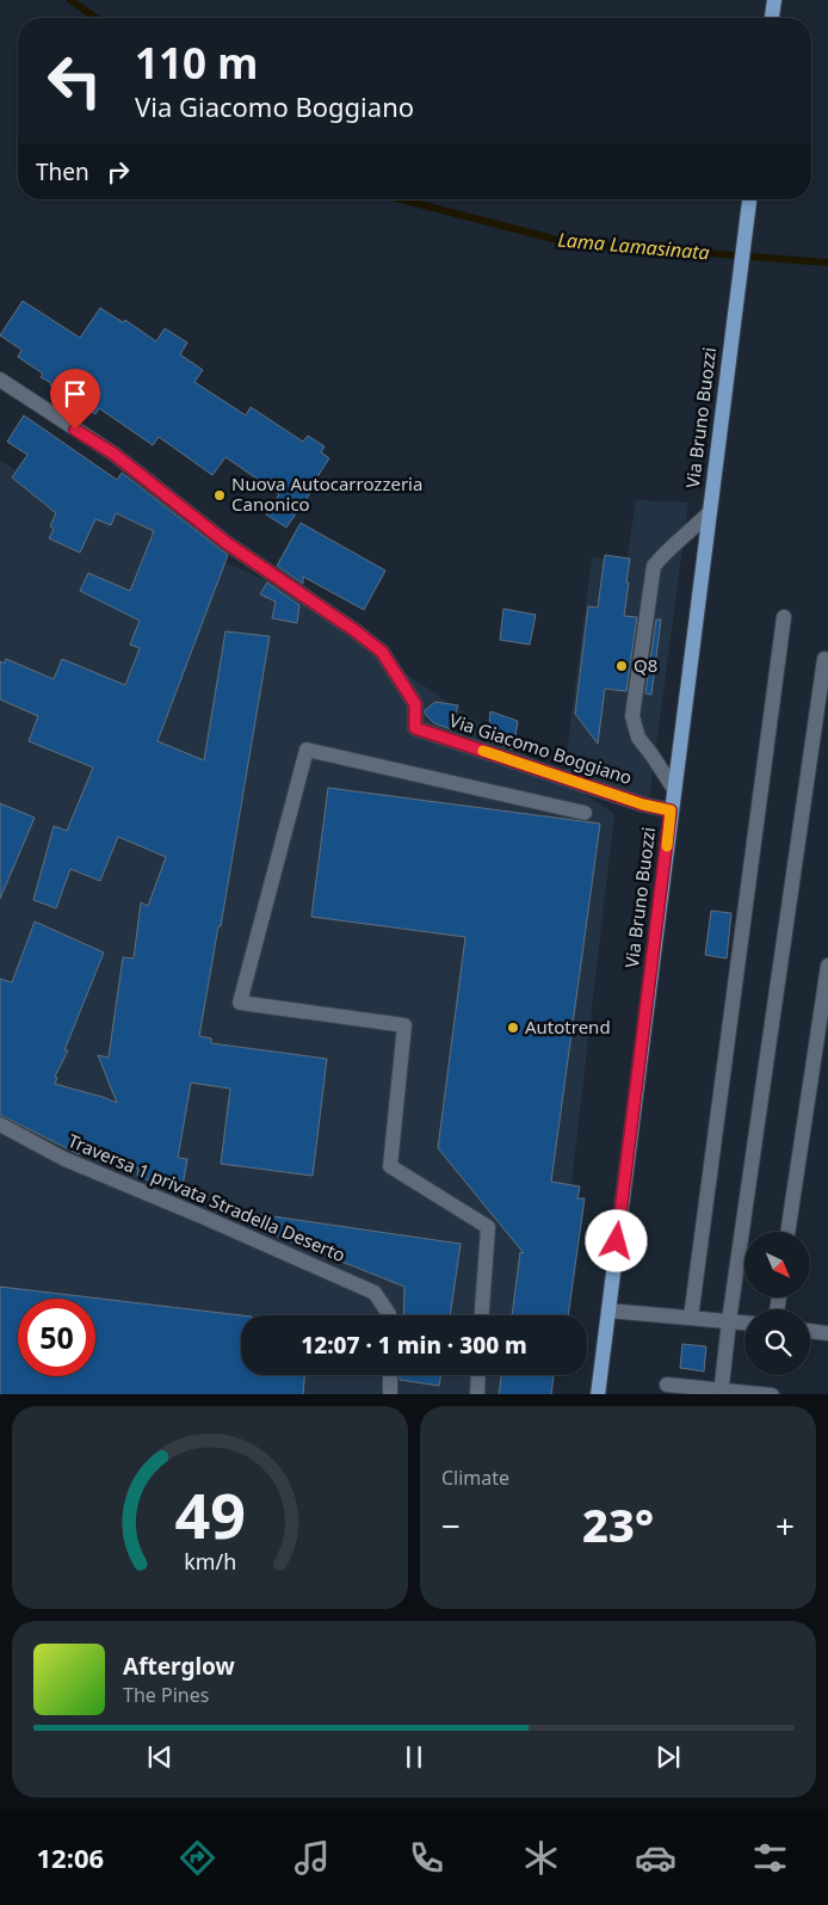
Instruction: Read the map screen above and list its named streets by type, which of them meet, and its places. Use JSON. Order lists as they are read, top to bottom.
{
  "streets": {
    "main road": ["Via Bruno Buozzi"],
    "street": ["Via Giacomo Boggiano", "Traversa 1 privata Stradella Deserto"]
  },
  "crossings": [
    ["Via Bruno Buozzi", "Via Giacomo Boggiano"]
  ],
  "water": ["Lama Lamasinata"],
  "places": ["Nuova Autocarrozzeria Canonico", "Q8", "Autotrend"],
  "north": "bottom right",
  "page": {
    "turn": ["110 m", "Via Giacomo Boggiano"],
    "then": "Then",
    "limit": "50",
    "trip": "12:07 · 1 min · 300 m",
    "tile": "Climate",
    "heat": ["−", "23°", "+"],
    "song": ["Afterglow", "The Pines"],
    "tabs": "12:06",
    "gauge": ["49", "km/h"]
  }
}
